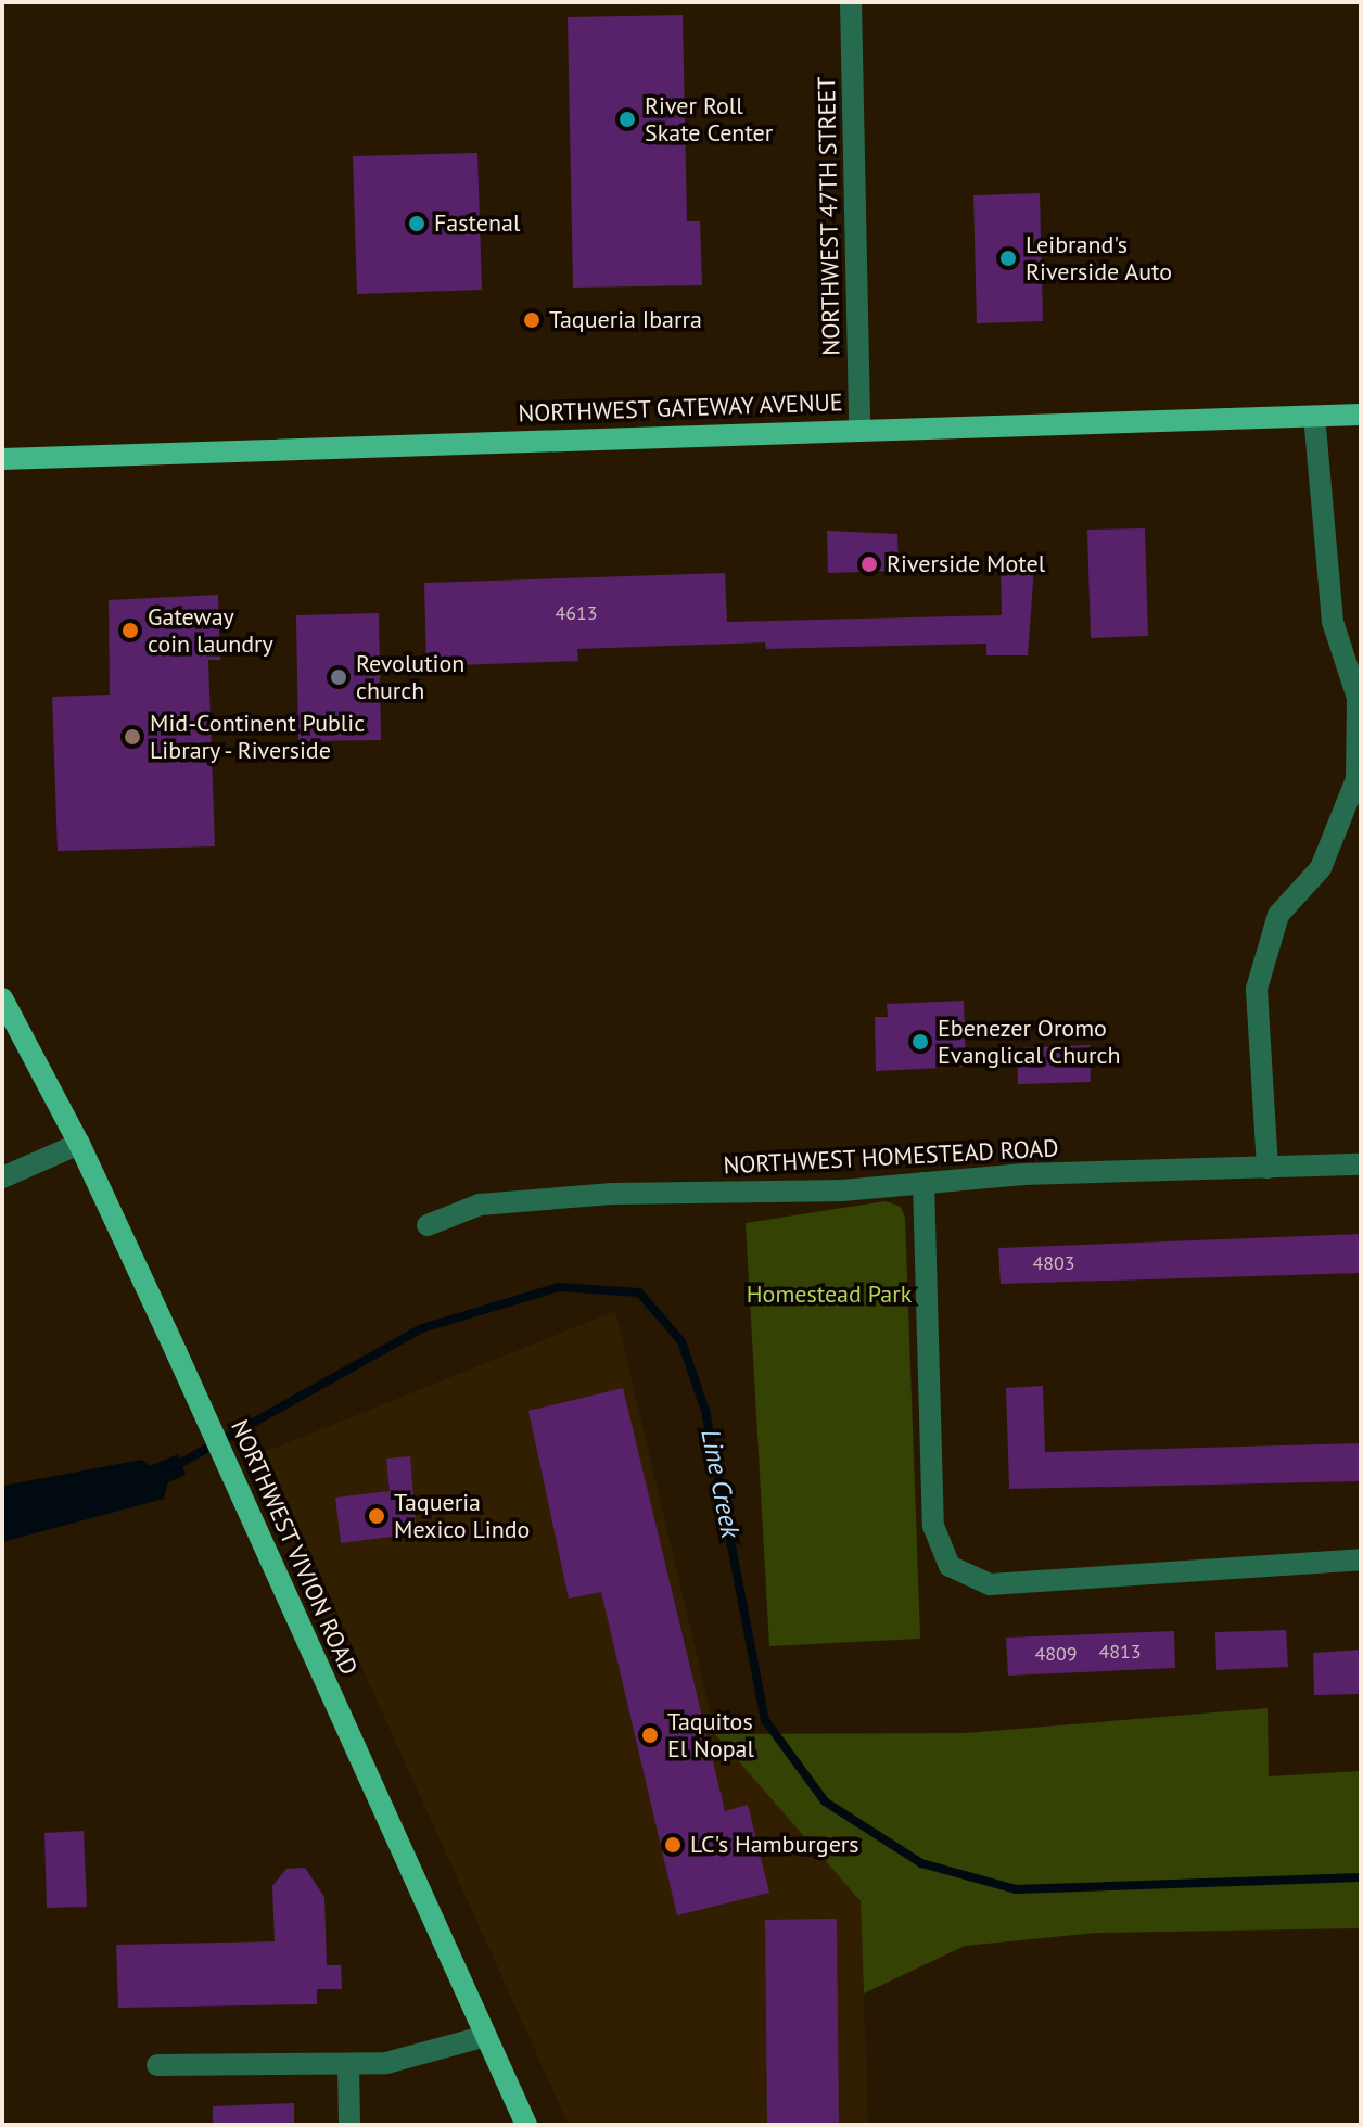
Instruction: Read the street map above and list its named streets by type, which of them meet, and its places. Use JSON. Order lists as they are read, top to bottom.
{
  "streets": {
    "main road": ["NORTHWEST GATEWAY AVENUE", "NORTHWEST VIVION ROAD"],
    "street": ["NORTHWEST 47TH STREET", "NORTHWEST HOMESTEAD ROAD"]
  },
  "crossings": [
    ["NORTHWEST 47TH STREET", "NORTHWEST GATEWAY AVENUE"]
  ],
  "water": ["Line Creek"],
  "parks": ["Homestead Park"],
  "places": [
    "River Roll Skate Center",
    "Fastenal",
    "Leibrand's Riverside Auto",
    "Taqueria Ibarra",
    "Riverside Motel",
    "Gateway coin laundry",
    "Revolution church",
    "Mid-Continent Public Library - Riverside",
    "Ebenezer Oromo Evanglical Church",
    "Taqueria Mexico Lindo",
    "Taquitos El Nopal",
    "LC's Hamburgers"
  ],
  "house_numbers": [
    "4613",
    "4803",
    "4813",
    "4809"
  ]
}
